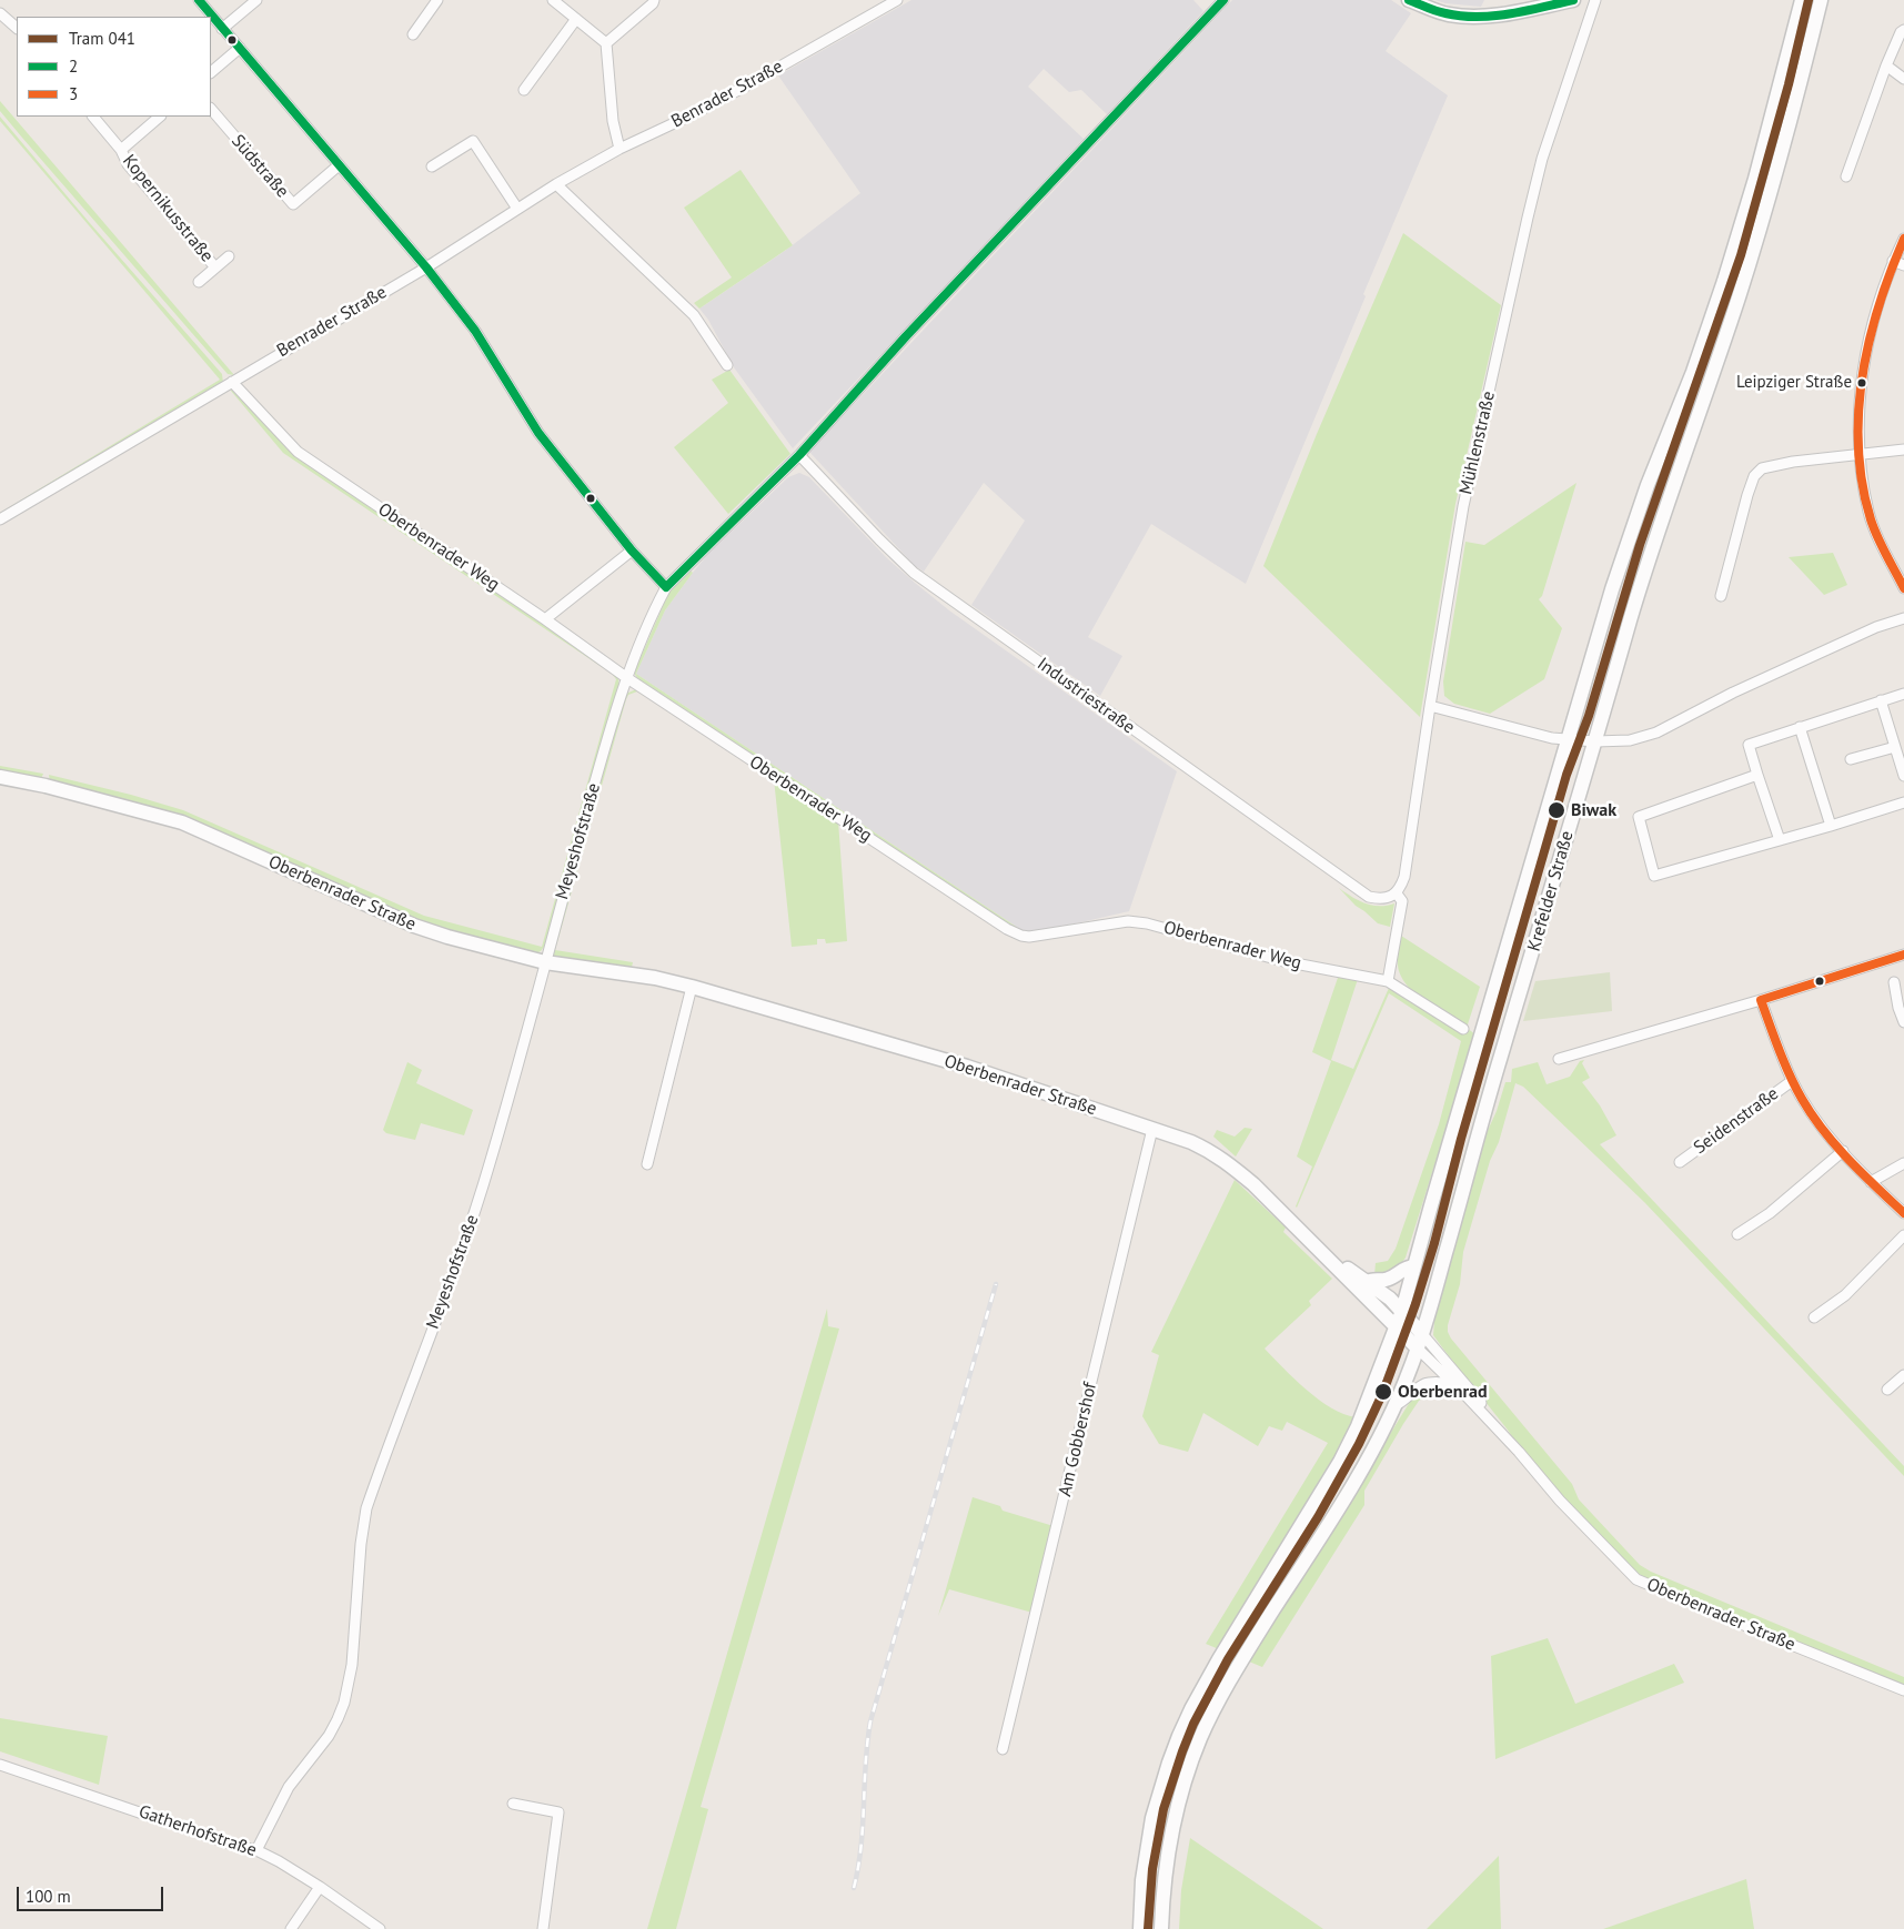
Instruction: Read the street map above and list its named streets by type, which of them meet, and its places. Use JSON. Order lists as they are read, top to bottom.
{
  "streets": {
    "main road": ["Krefelder Straße", "Oberbenrader Straße"],
    "street": [
      "Benrader Straße",
      "Südstraße",
      "Kopernikusstraße",
      "Mühlenstraße",
      "Oberbenrader Weg",
      "Industriestraße",
      "Meyeshofstraße",
      "Seidenstraße",
      "Am Gobbershof",
      "Gatherhofstraße"
    ]
  },
  "crossings": [
    ["Benrader Straße", "Oberbenrader Weg"],
    ["Mühlenstraße", "Industriestraße"],
    ["Oberbenrader Weg", "Meyeshofstraße"],
    ["Industriestraße", "Meyeshofstraße"],
    ["Meyeshofstraße", "Oberbenrader Straße"],
    ["Meyeshofstraße", "Gatherhofstraße"],
    ["Krefelder Straße", "Oberbenrader Straße"],
    ["Oberbenrader Straße", "Am Gobbershof"]
  ],
  "places": ["Leipziger Straße", "Biwak", "Oberbenrad"],
  "lines": ["tram line 041", "transit line 2", "transit line 3"],
  "legend": ["Tram 041", "2", "3"],
  "scale_bar": "100 m"
}
